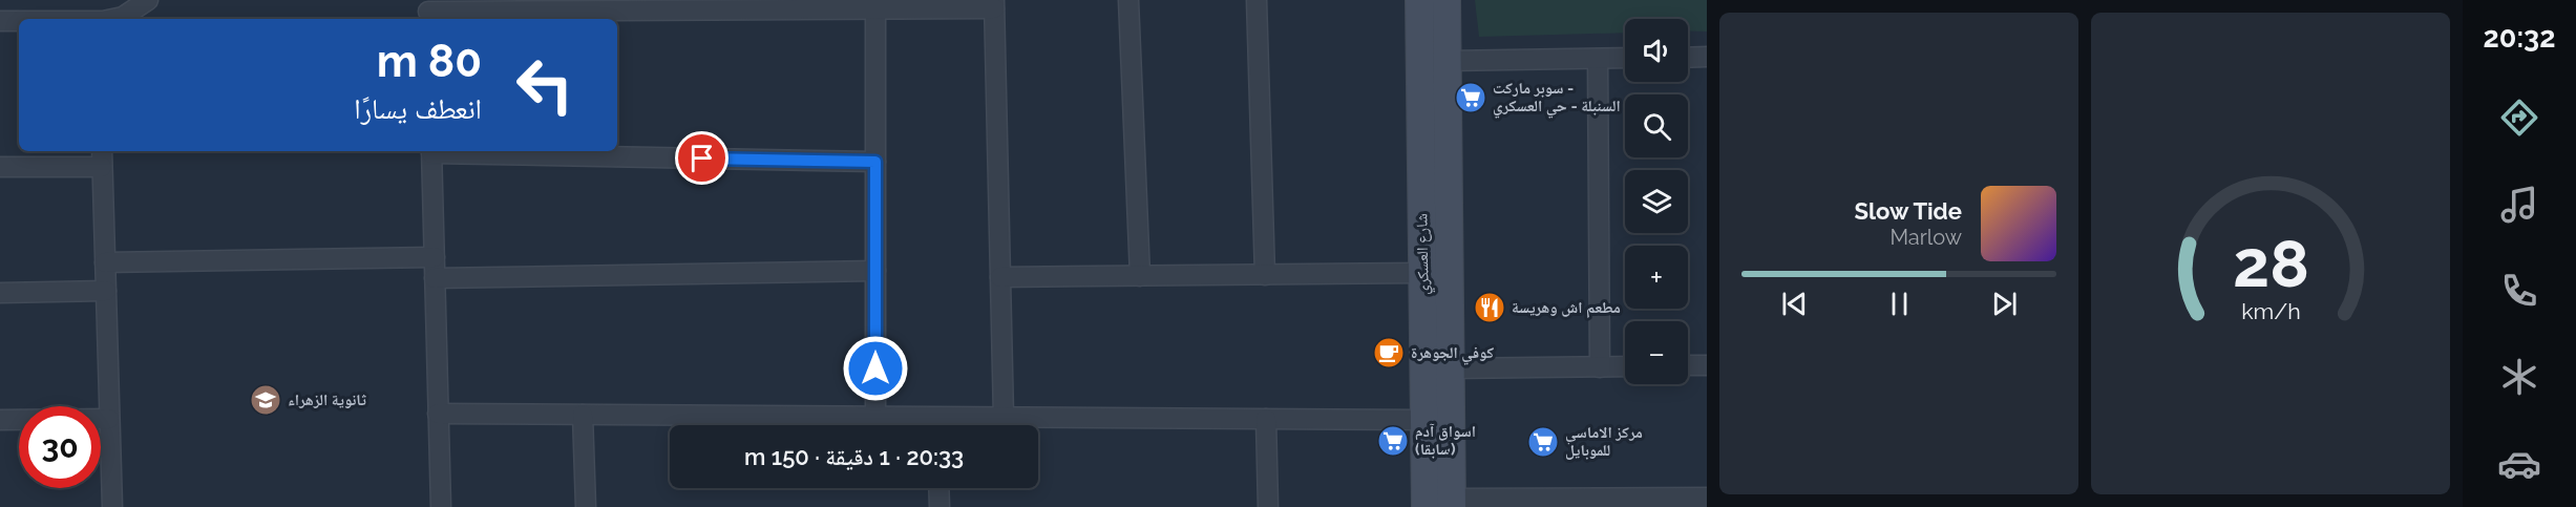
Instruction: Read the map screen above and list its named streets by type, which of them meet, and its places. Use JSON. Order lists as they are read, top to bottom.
{
  "streets": {
    "main road": ["شارع العسكري"]
  },
  "places": {
    "supermarket": ["سوبر ماركت - السنبلة - حي العسكري", "اسواق آدم (سابقا)", "مركز الاماسي للموبايل"],
    "restaurant": ["مطعم اش وهريسة"],
    "cafe": ["كوفي الجوهرة"],
    "school or university": ["ثانوية الزهراء"]
  },
  "page": {
    "tabs": "20:32",
    "map_buttons": ["+", "−"],
    "turn": ["80 m", "انعطف يسارًا"],
    "song": ["Slow Tide", "Marlow"],
    "limit": "30",
    "trip": "20:33 · 1 دقيقة · 150 m",
    "gauge": ["28", "km/h"]
  }
}
